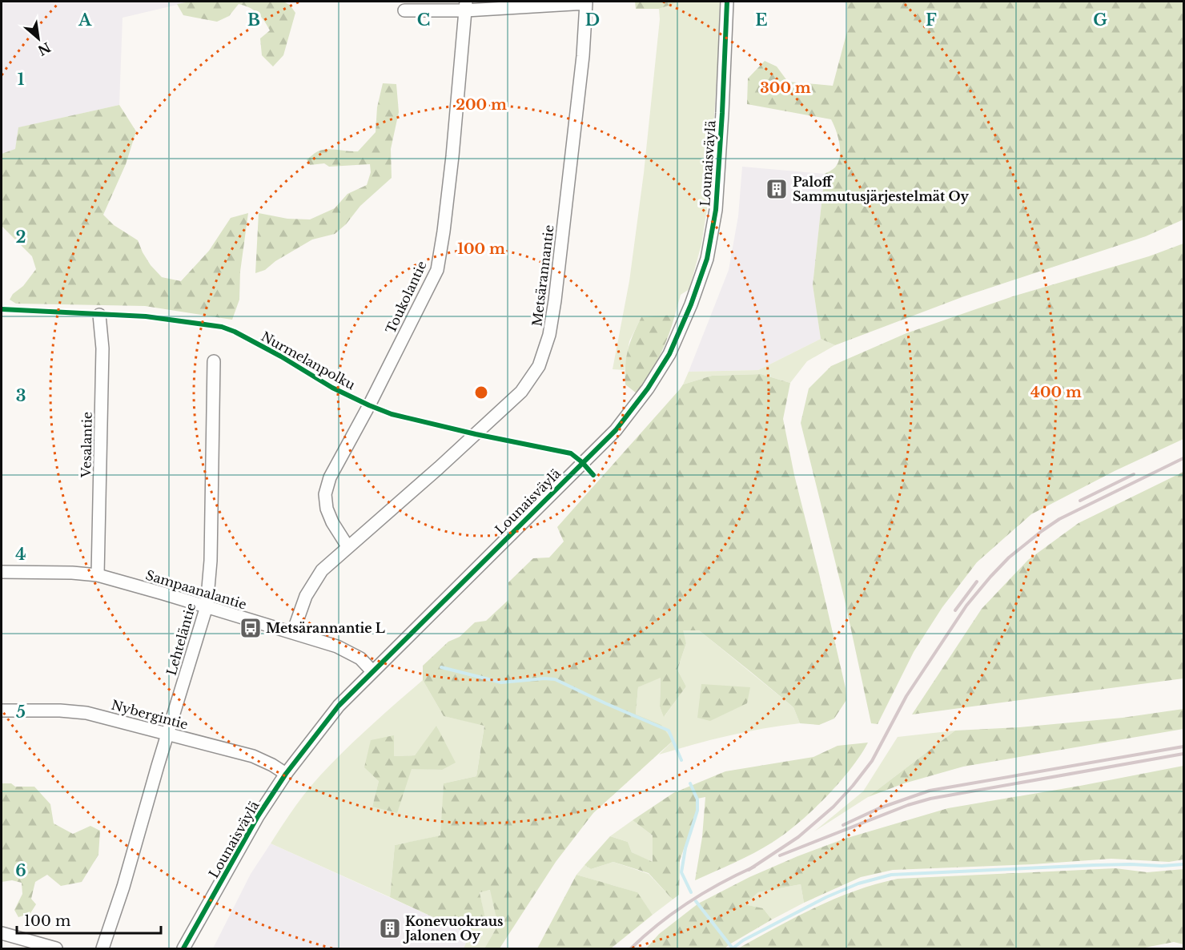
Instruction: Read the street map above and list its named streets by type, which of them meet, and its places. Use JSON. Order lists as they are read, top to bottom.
{
  "streets": {
    "street": [
      "Lounaisväylä",
      "Metsärannantie",
      "Toukolantie",
      "Vesalantie",
      "Sampaanalantie",
      "Lehteläntie",
      "Nybergintie"
    ],
    "cycle path": ["Nurmelanpolku"]
  },
  "crossings": [
    ["Lounaisväylä", "Sampaanalantie"],
    ["Lounaisväylä", "Nybergintie"],
    ["Metsärannantie", "Toukolantie"],
    ["Metsärannantie", "Sampaanalantie"],
    ["Vesalantie", "Sampaanalantie"],
    ["Sampaanalantie", "Lehteläntie"],
    ["Lehteläntie", "Nybergintie"]
  ],
  "places": {
    "building": ["Paloff Sammutusjärjestelmät Oy", "Konevuokraus Jalonen Oy"],
    "bus stop": ["Metsärannantie L"]
  },
  "scale_bar": "100 m",
  "north": "bottom right",
  "grid": {
    "columns": [
      "A",
      "B",
      "C",
      "D",
      "E",
      "F",
      "G"
    ],
    "rows": [
      "1",
      "2",
      "3",
      "4",
      "5",
      "6"
    ]
  },
  "rings": [
    "300 m",
    "200 m",
    "100 m",
    "400 m"
  ]
}
